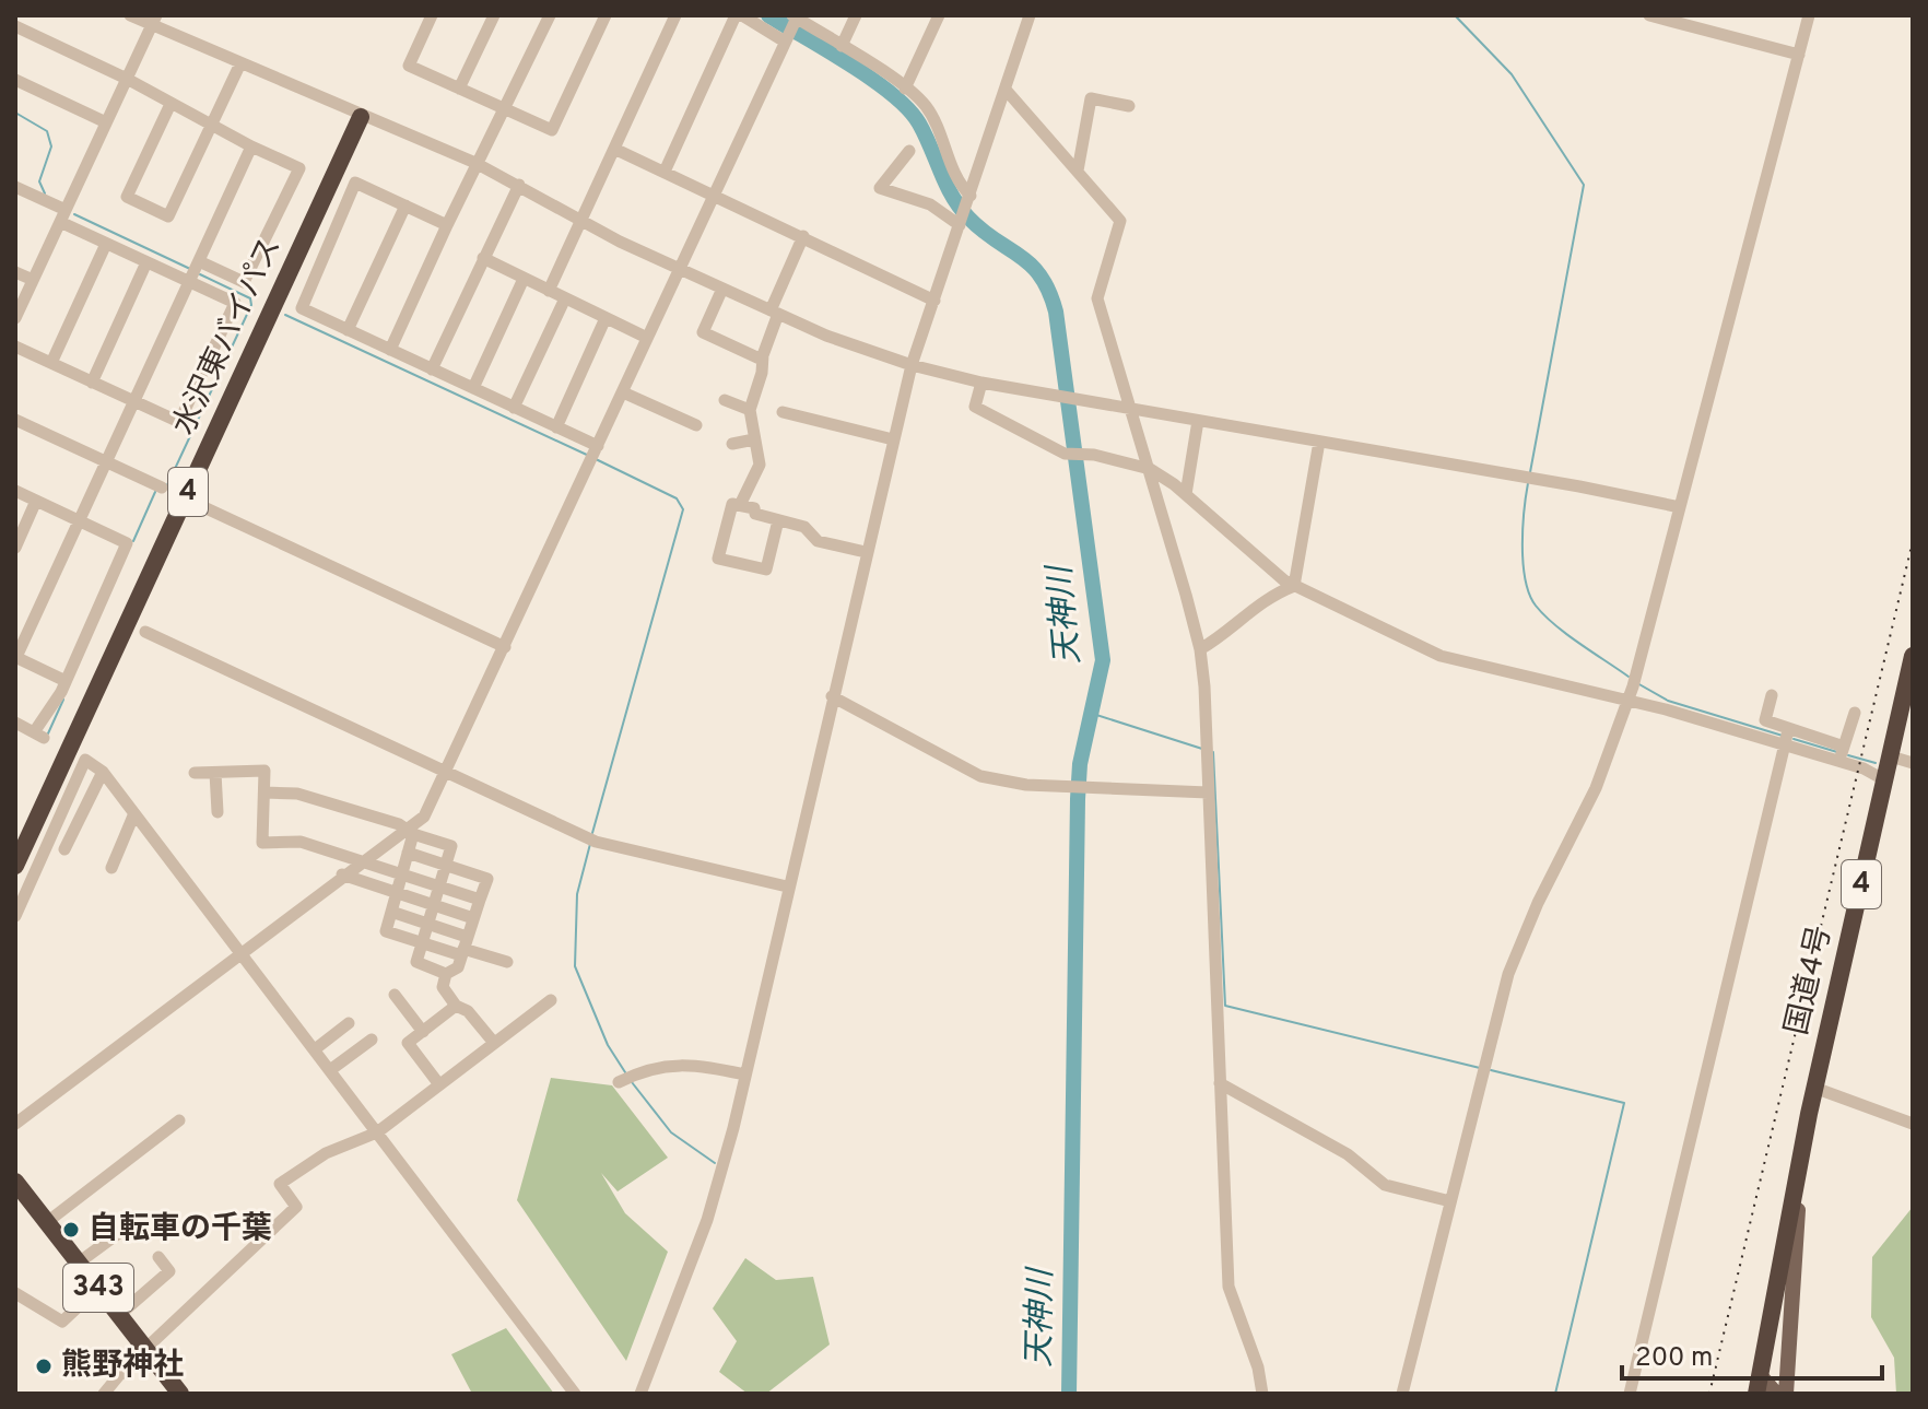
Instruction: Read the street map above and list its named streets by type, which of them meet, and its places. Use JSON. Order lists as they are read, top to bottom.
{
  "streets": {
    "highway": [
      "水沢東バイパス",
      "4",
      "国道4号",
      "343"
    ]
  },
  "crossings": [
    ["4", "国道4号"]
  ],
  "water": ["天神川"],
  "places": ["自転車の千葉", "熊野神社"],
  "scale_bar": "200 m"
}
